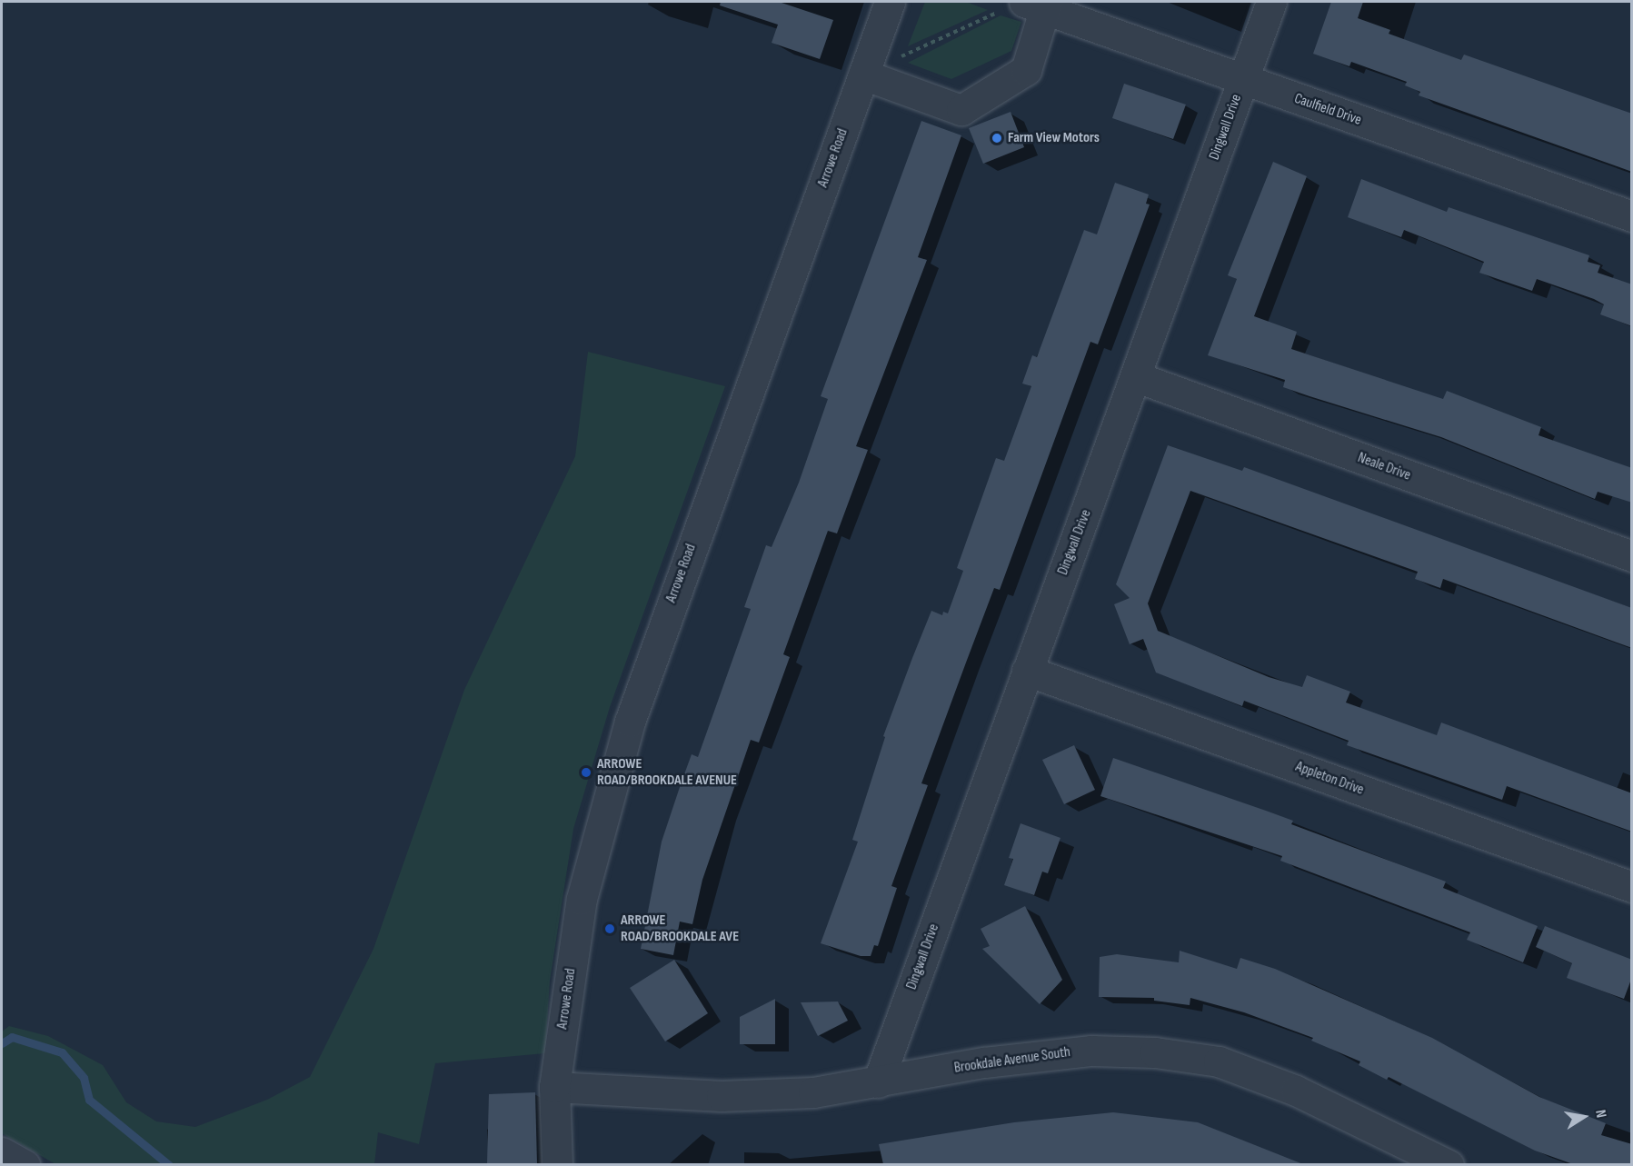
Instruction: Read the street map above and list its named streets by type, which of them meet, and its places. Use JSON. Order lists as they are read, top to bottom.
{
  "streets": {
    "street": [
      "Caulfield Drive",
      "Dingwall Drive",
      "Arrowe Road",
      "Neale Drive",
      "Appleton Drive",
      "Brookdale Avenue South"
    ]
  },
  "crossings": [
    ["Caulfield Drive", "Dingwall Drive"],
    ["Dingwall Drive", "Neale Drive"],
    ["Dingwall Drive", "Appleton Drive"],
    ["Dingwall Drive", "Brookdale Avenue South"],
    ["Arrowe Road", "Brookdale Avenue South"]
  ],
  "places": ["Farm View Motors", "ARROWE ROAD/BROOKDALE AVENUE", "ARROWE ROAD/BROOKDALE AVE"],
  "north": "right"
}
